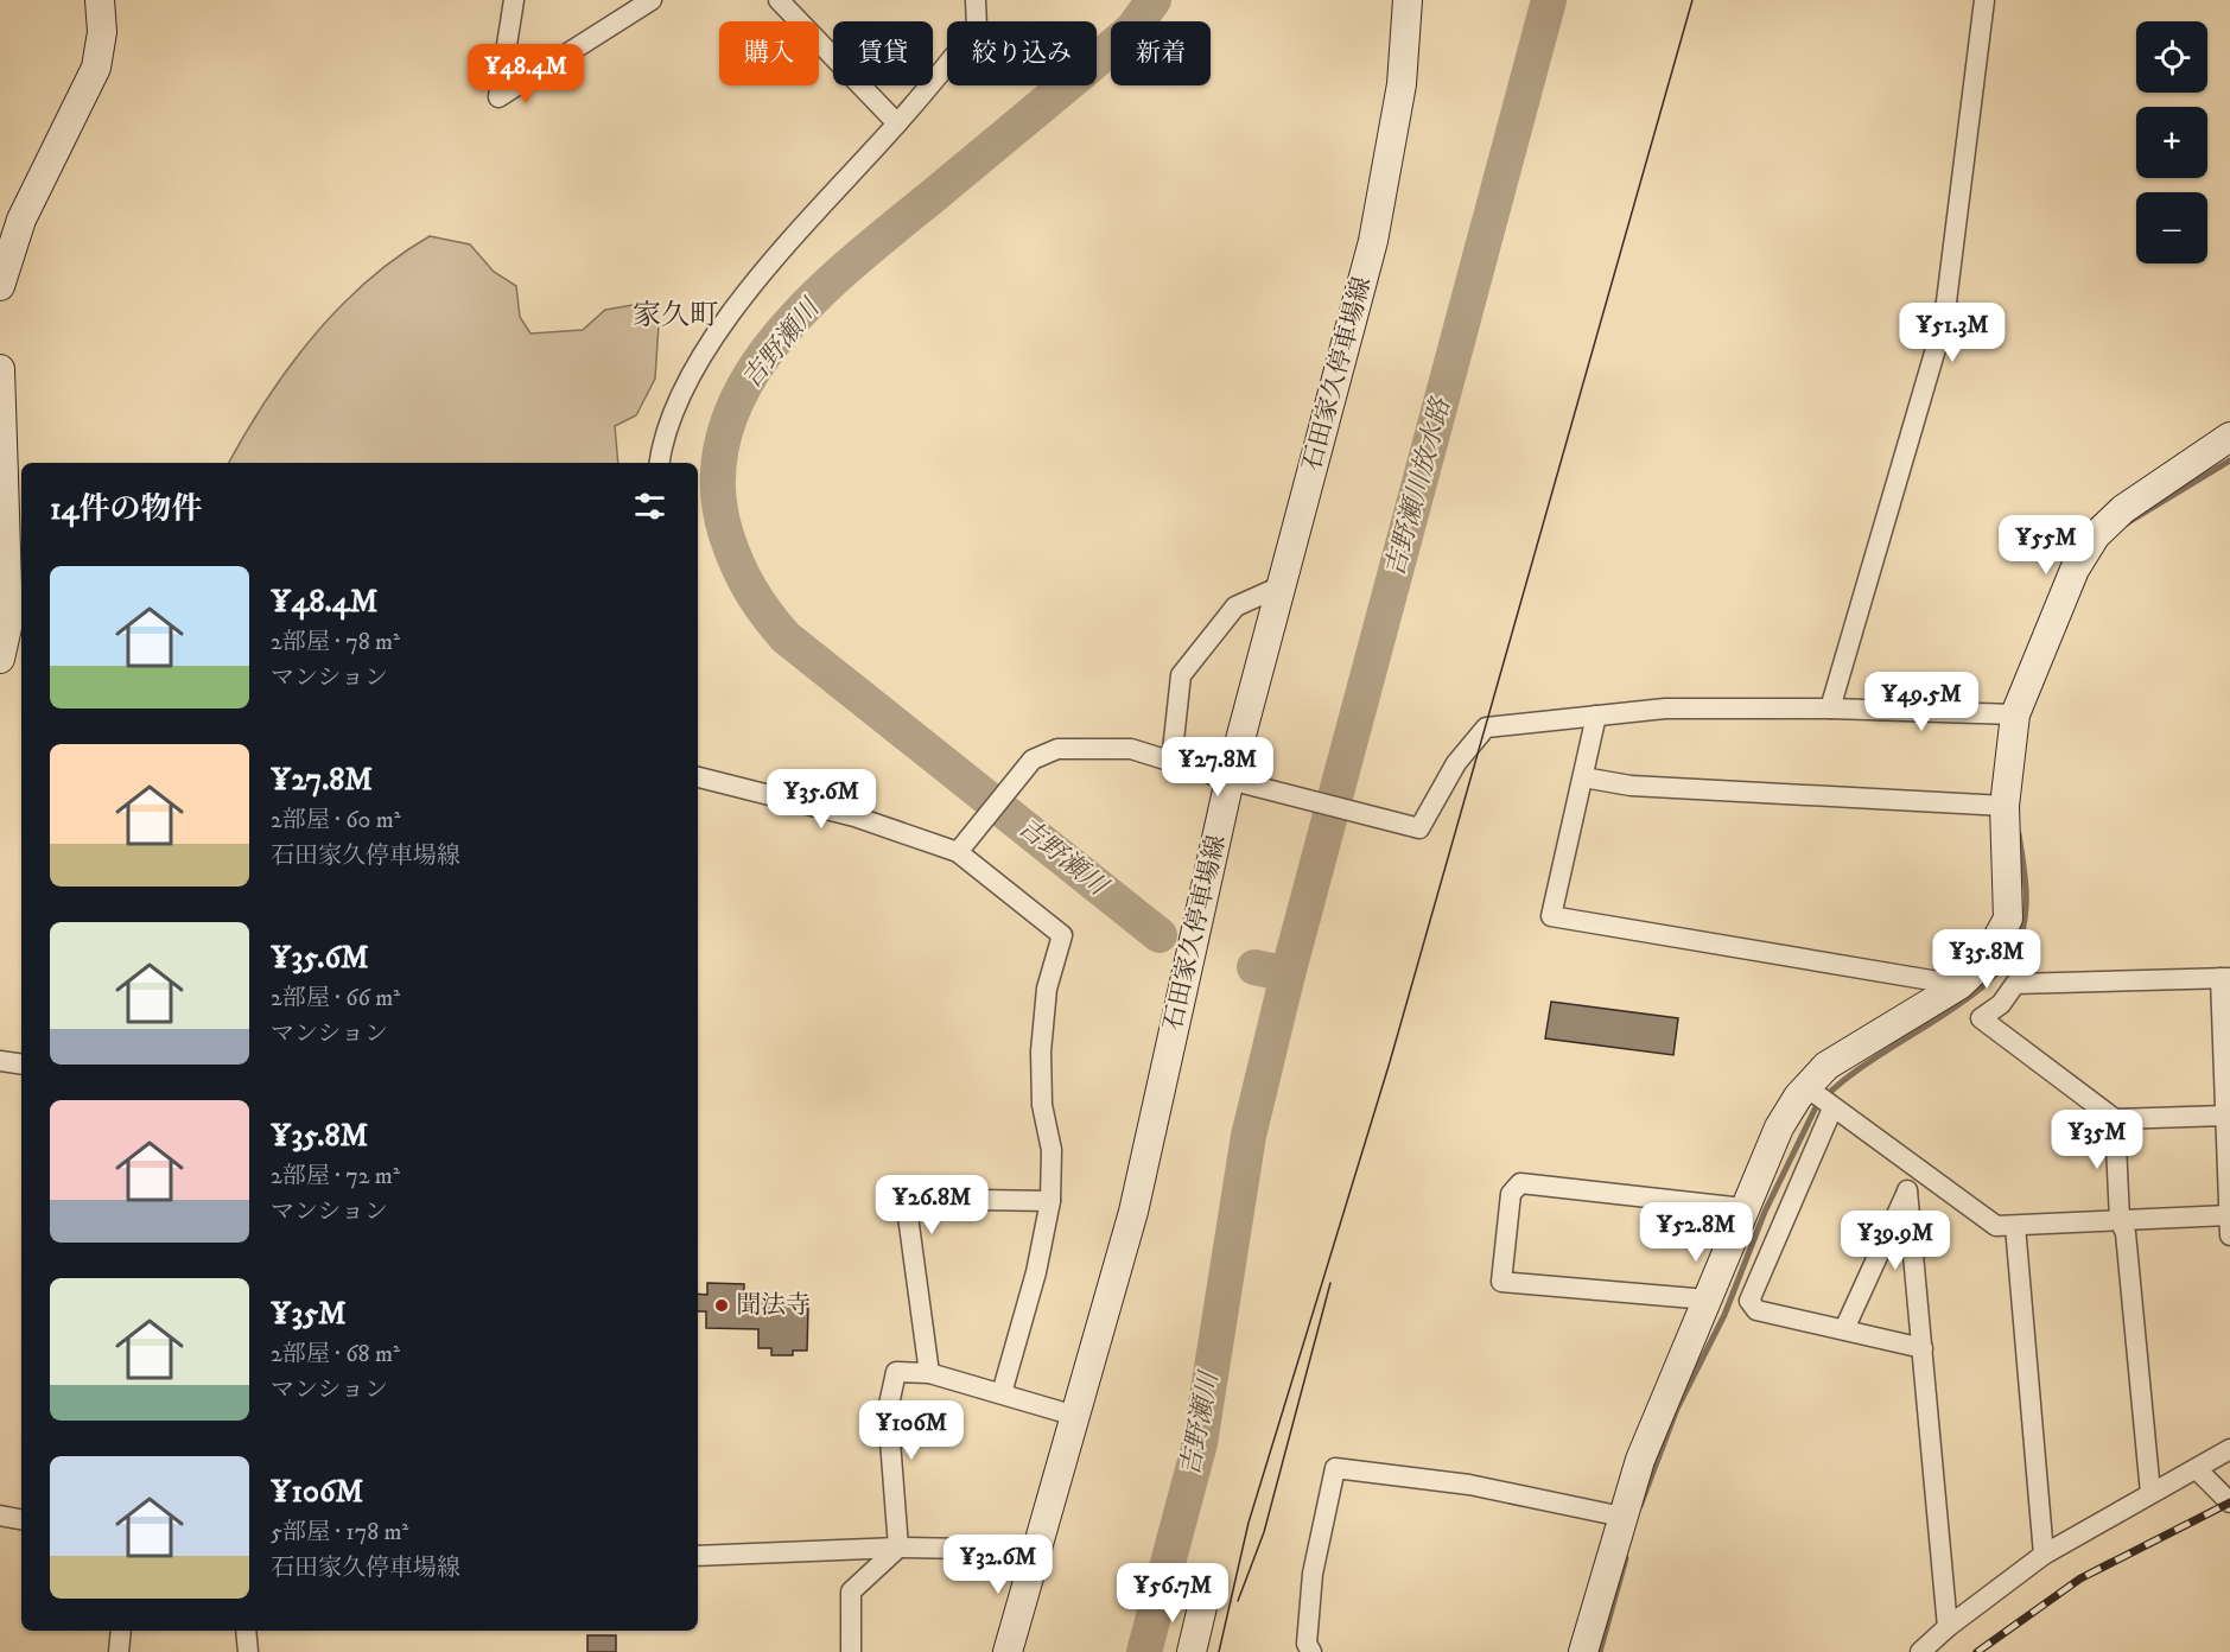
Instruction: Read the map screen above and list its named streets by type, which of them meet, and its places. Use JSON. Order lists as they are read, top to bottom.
{
  "streets": {
    "street": ["石田家久停車場線"]
  },
  "districts": ["家久町"],
  "water": ["吉野瀬川", "吉野瀬川放水路"],
  "places": ["聞法寺"],
  "page": {
    "map_buttons": ["+", "−"],
    "chip": [
      "購入",
      "賃貸",
      "絞り込み",
      "新着"
    ],
    "price": [
      "¥48.4M",
      "¥51.3M",
      "¥55M",
      "¥49.5M",
      "¥27.8M",
      "¥35.6M",
      "¥35.8M",
      "¥35M",
      "¥26.8M",
      "¥52.8M",
      "¥39.9M",
      "¥106M",
      "¥32.6M",
      "¥56.7M"
    ],
    "heading": "14件の物件",
    "list": [
      {
        "name": "¥48.4M",
        "note": "2部屋 · 78 m² · マンション"
      },
      {
        "name": "¥27.8M",
        "note": "2部屋 · 60 m² · 石田家久停車場線"
      },
      {
        "name": "¥35.6M",
        "note": "2部屋 · 66 m² · マンション"
      },
      {
        "name": "¥35.8M",
        "note": "2部屋 · 72 m² · マンション"
      },
      {
        "name": "¥35M",
        "note": "2部屋 · 68 m² · マンション"
      },
      {
        "name": "¥106M",
        "note": "5部屋 · 178 m² · 石田家久停車場線"
      }
    ]
  }
}
